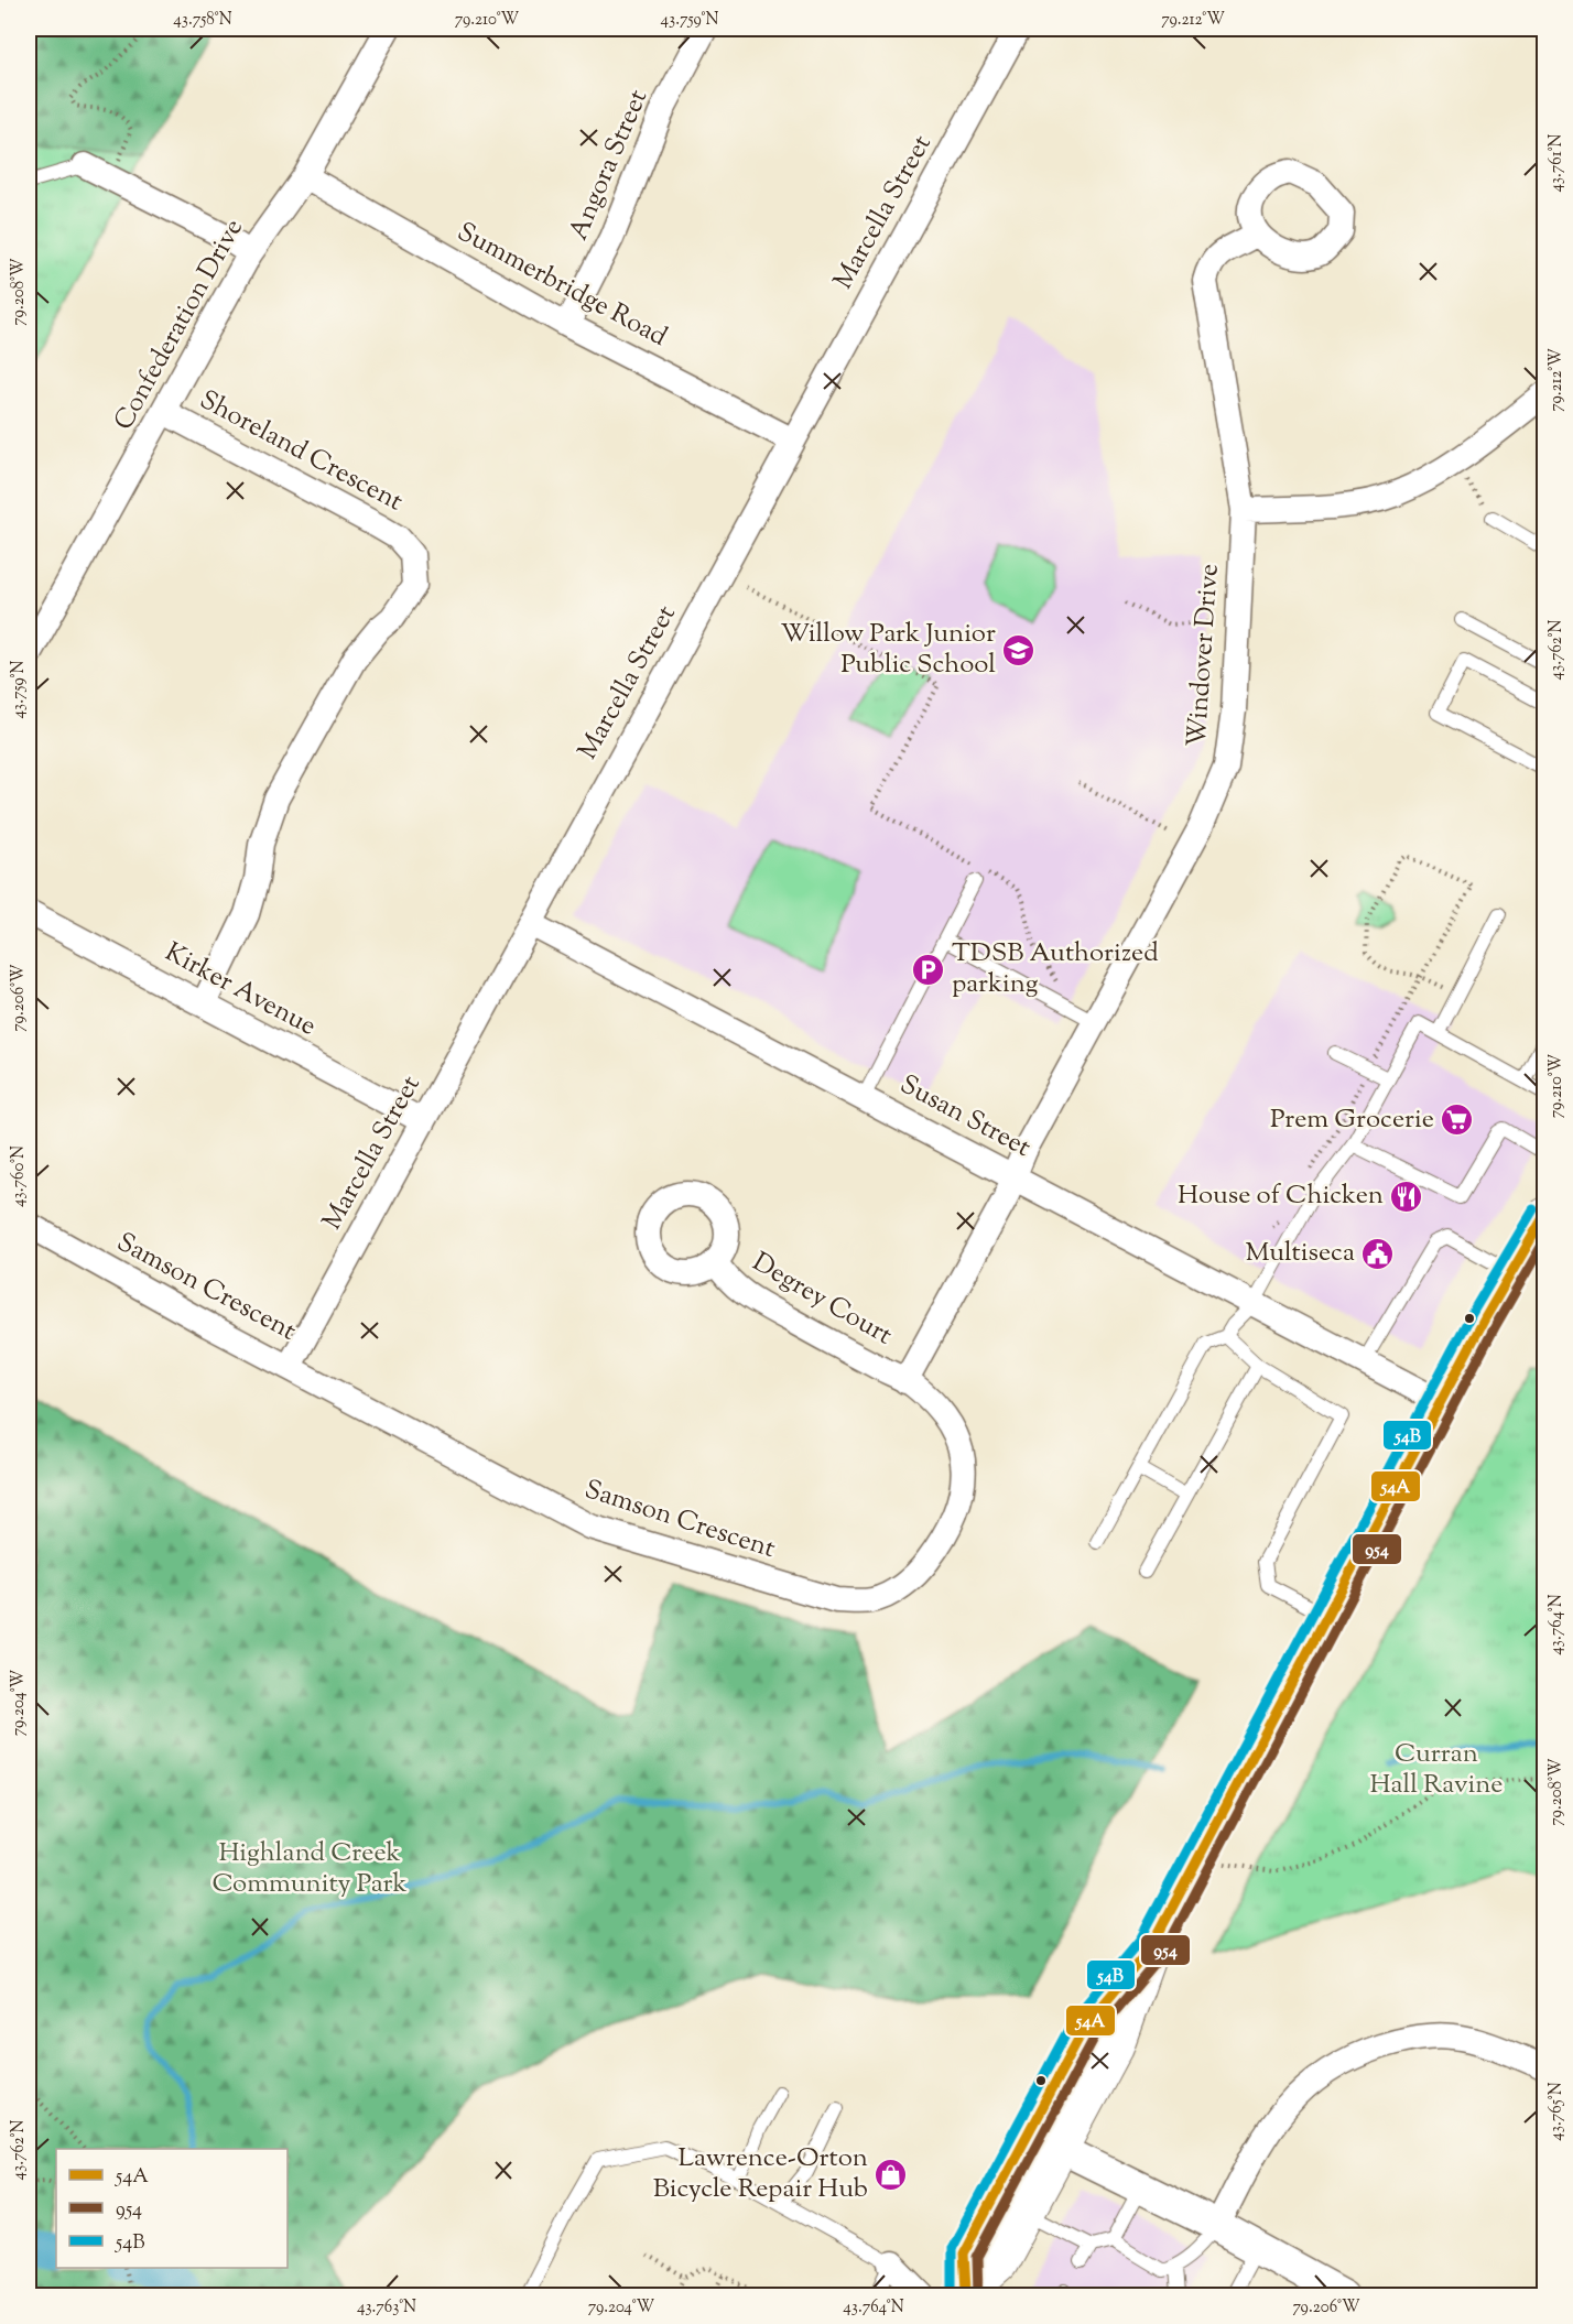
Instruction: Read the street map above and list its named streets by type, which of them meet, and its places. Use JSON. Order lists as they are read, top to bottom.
{
  "streets": {
    "street": [
      "Angora Street",
      "Marcella Street",
      "Summerbridge Road",
      "Confederation Drive",
      "Shoreland Crescent",
      "Windover Drive",
      "Kirker Avenue",
      "Susan Street",
      "Samson Crescent",
      "Degrey Court"
    ]
  },
  "crossings": [
    ["Angora Street", "Summerbridge Road"],
    ["Marcella Street", "Summerbridge Road"],
    ["Marcella Street", "Kirker Avenue"],
    ["Marcella Street", "Susan Street"],
    ["Marcella Street", "Samson Crescent"],
    ["Summerbridge Road", "Confederation Drive"],
    ["Confederation Drive", "Shoreland Crescent"],
    ["Shoreland Crescent", "Kirker Avenue"],
    ["Windover Drive", "Susan Street"],
    ["Samson Crescent", "Degrey Court"]
  ],
  "parks": ["Curran Hall Ravine", "Highland Creek Community Park"],
  "places": {
    "school or university": ["Willow Park Junior Public School"],
    "parking": ["TDSB Authorized parking"],
    "supermarket": ["Prem Grocerie"],
    "restaurant": ["House of Chicken"],
    "public building": ["Multiseca"],
    "shop": ["Lawrence-Orton Bicycle Repair Hub"]
  },
  "lines": ["transit line 54B", "transit line 54A", "transit line 954"],
  "legend": ["54A", "954", "54B"],
  "coordinates": [
    "43.758°N",
    "79.210°W",
    "43.759°N",
    "79.212°W",
    "43.761°N",
    "79.208°W",
    "43.762°N",
    "79.206°W",
    "43.760°N",
    "43.764°N",
    "79.204°W",
    "43.765°N",
    "43.763°N"
  ]
}
